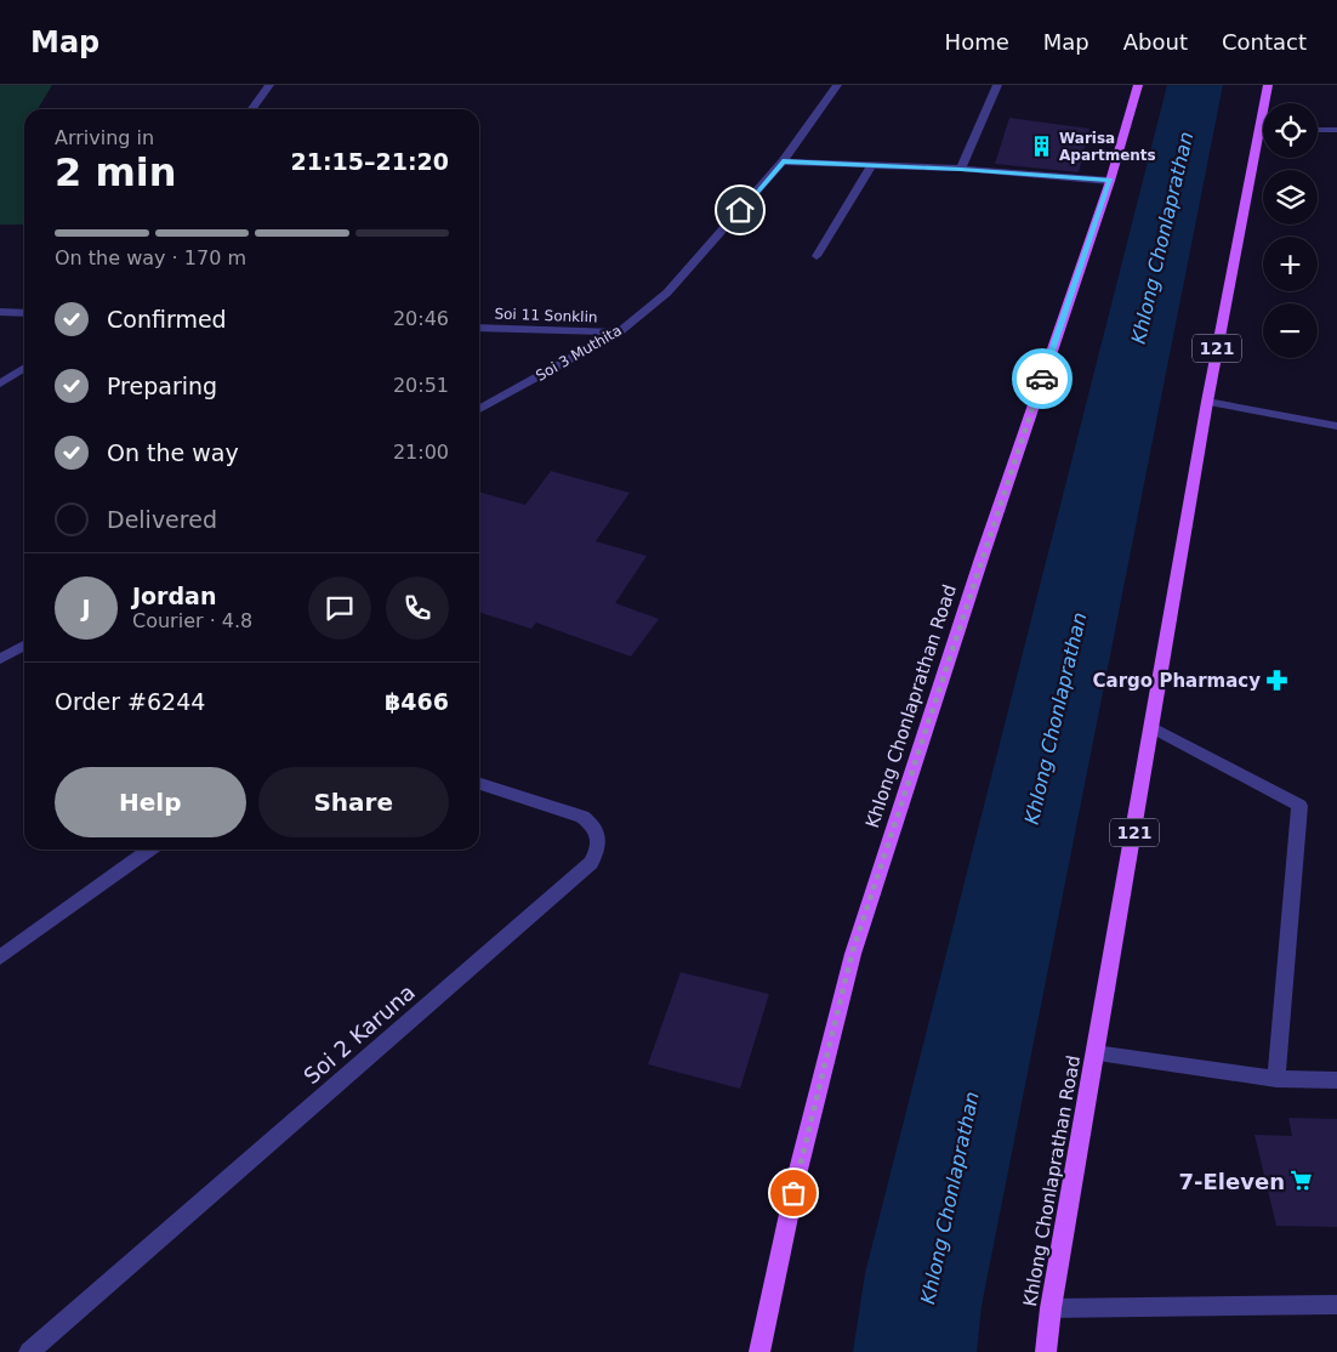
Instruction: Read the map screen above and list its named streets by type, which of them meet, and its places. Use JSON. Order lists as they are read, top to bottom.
{
  "streets": {
    "main road": ["121", "Khlong Chonlaprathan Road"],
    "street": ["Soi 11 Sonklin", "Soi 3 Muthita", "Soi 2 Karuna"]
  },
  "crossings": [
    ["Soi 11 Sonklin", "Soi 3 Muthita"]
  ],
  "water": ["Khlong Chonlaprathan"],
  "places": {
    "building": ["Warisa Apartments"],
    "pharmacy": ["Cargo Pharmacy"],
    "supermarket": ["7-Eleven"]
  },
  "page": {
    "header": "Map",
    "nav": [
      "Home",
      "Map",
      "About",
      "Contact"
    ],
    "map_buttons": ["+", "−"],
    "heading": ["2 min", "Arriving in", "21:15–21:20"],
    "panel": [
      "Jordan",
      "Courier · 4.8",
      "Order #6244",
      "฿466"
    ],
    "bar": "On the way · 170 m",
    "list": [
      ["Confirmed", "20:46"],
      ["Preparing", "20:51"],
      ["On the way", "21:00"],
      "Delivered"
    ],
    "round": "J",
    "buttons": ["Help", "Share"]
  }
}
